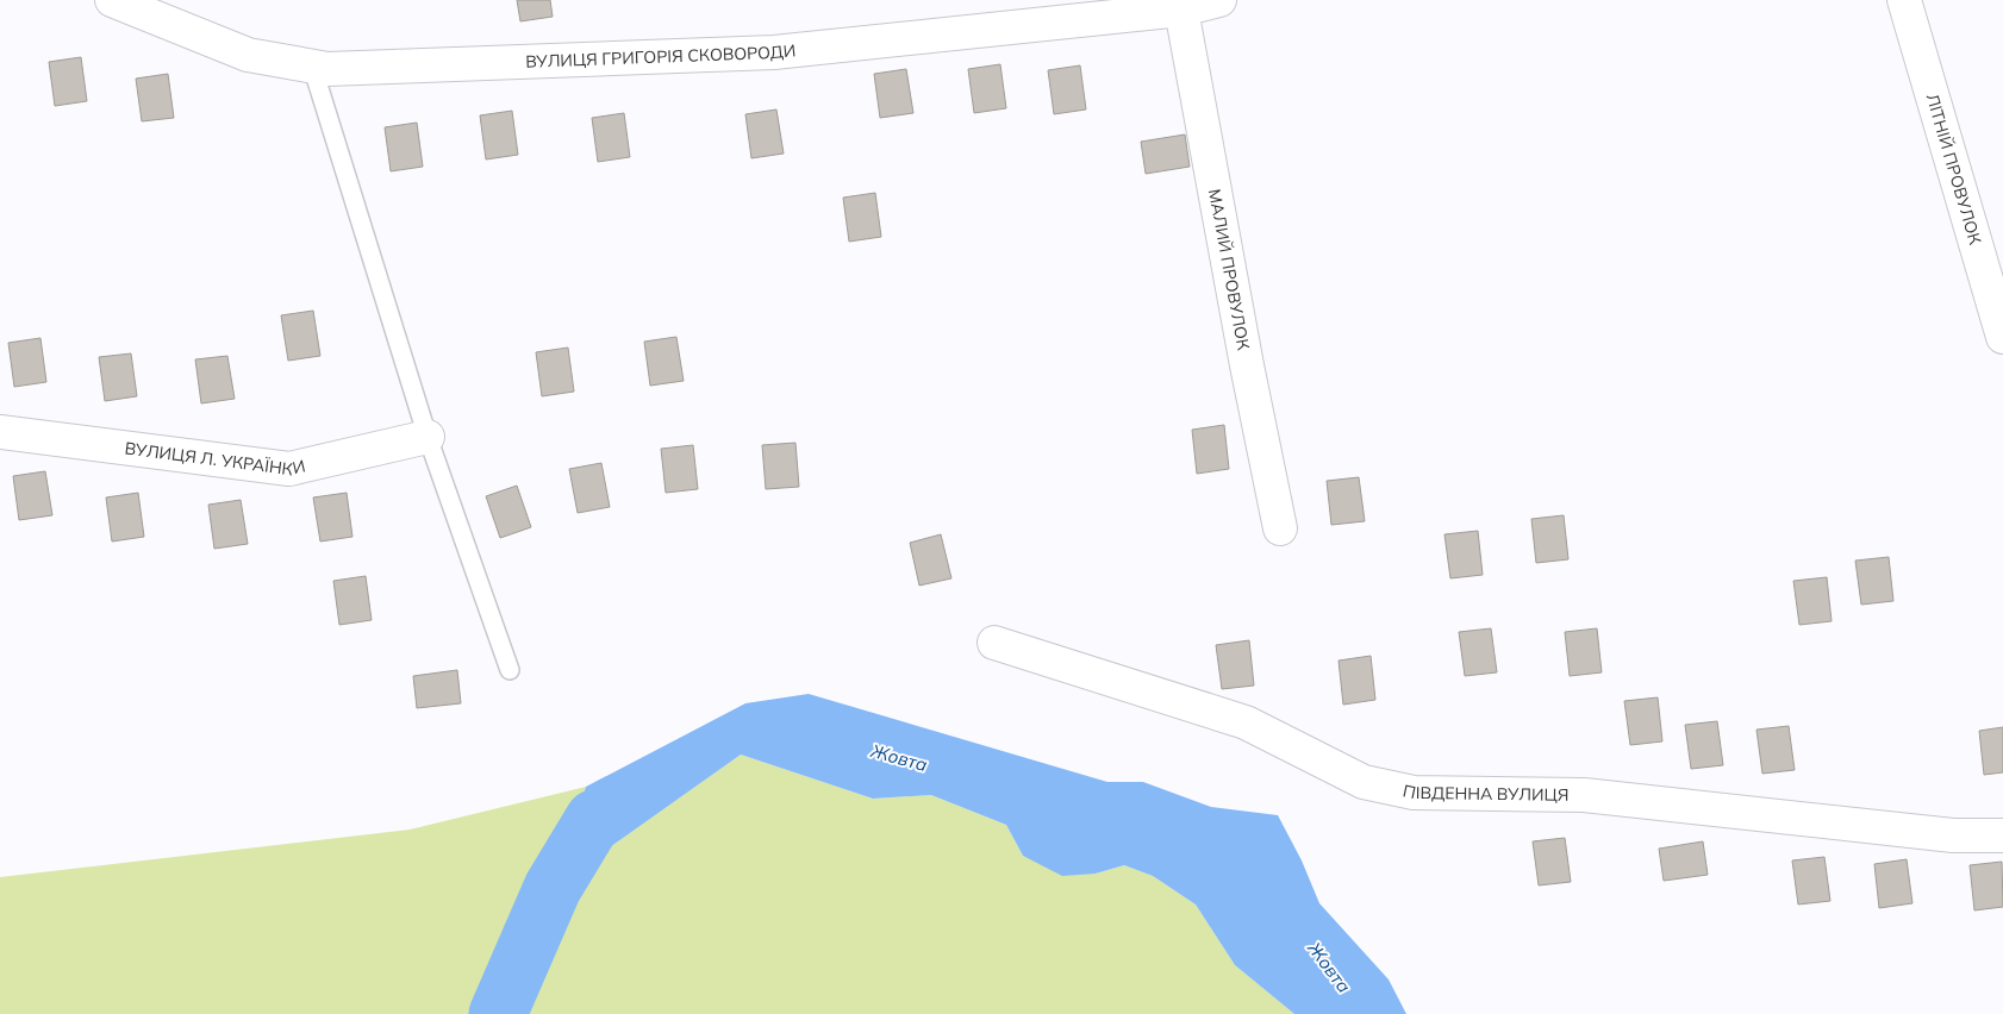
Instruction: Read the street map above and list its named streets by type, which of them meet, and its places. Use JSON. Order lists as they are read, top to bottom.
{
  "streets": {
    "street": [
      "ВУЛИЦЯ ГРИГОРІЯ СКОВОРОДИ",
      "ЛІТНІЙ ПРОВУЛОК",
      "МАЛИЙ ПРОВУЛОК",
      "ВУЛИЦЯ Л. УКРАЇНКИ",
      "ПІВДЕННА ВУЛИЦЯ"
    ]
  },
  "crossings": [
    ["ВУЛИЦЯ ГРИГОРІЯ СКОВОРОДИ", "МАЛИЙ ПРОВУЛОК"]
  ],
  "water": ["Жовта"]
}
